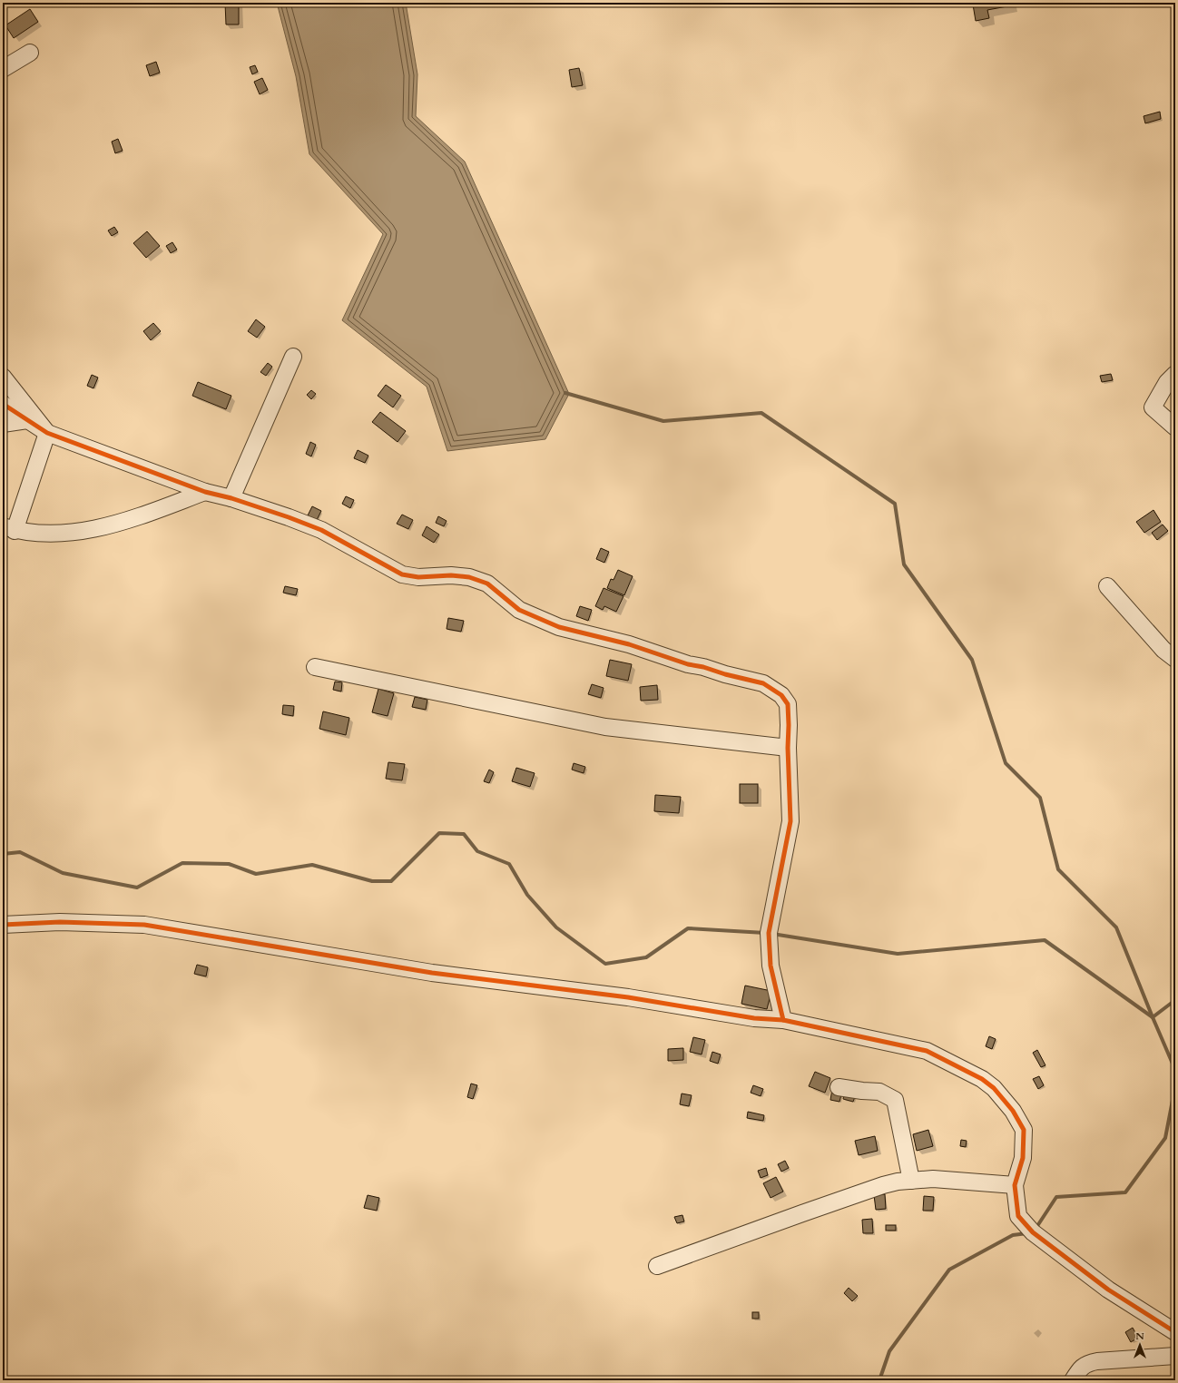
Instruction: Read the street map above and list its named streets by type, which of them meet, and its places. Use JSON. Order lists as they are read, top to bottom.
{
  "north": "top"
}
